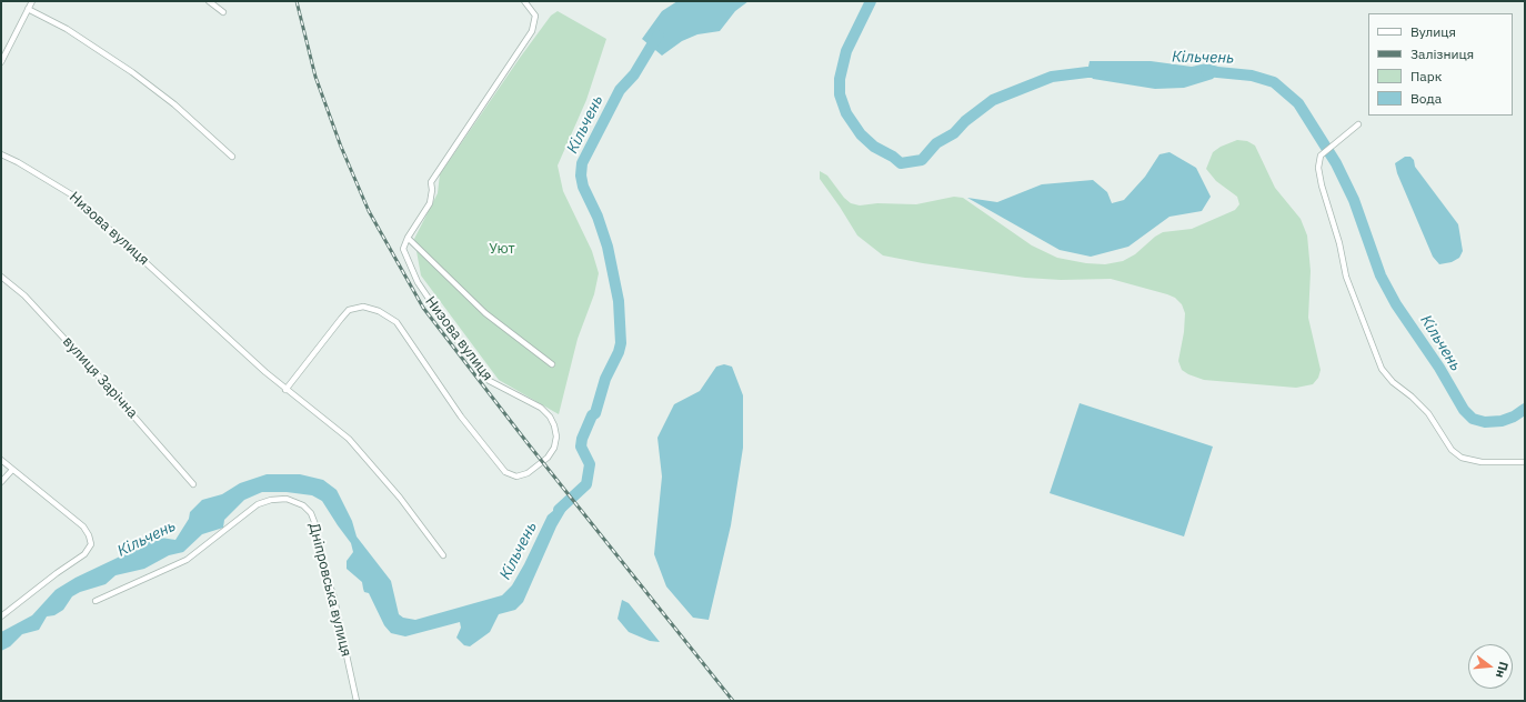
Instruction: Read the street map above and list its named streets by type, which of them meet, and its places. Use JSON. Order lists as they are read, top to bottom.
{
  "streets": {
    "street": ["Низова вулиця", "вулиця Зарічна", "Дніпровська вулиця"]
  },
  "water": ["Кільчень"],
  "parks": ["Уют"],
  "legend": [
    "Вулиця",
    "Залізниця",
    "Парк",
    "Вода"
  ],
  "north": "right"
}
